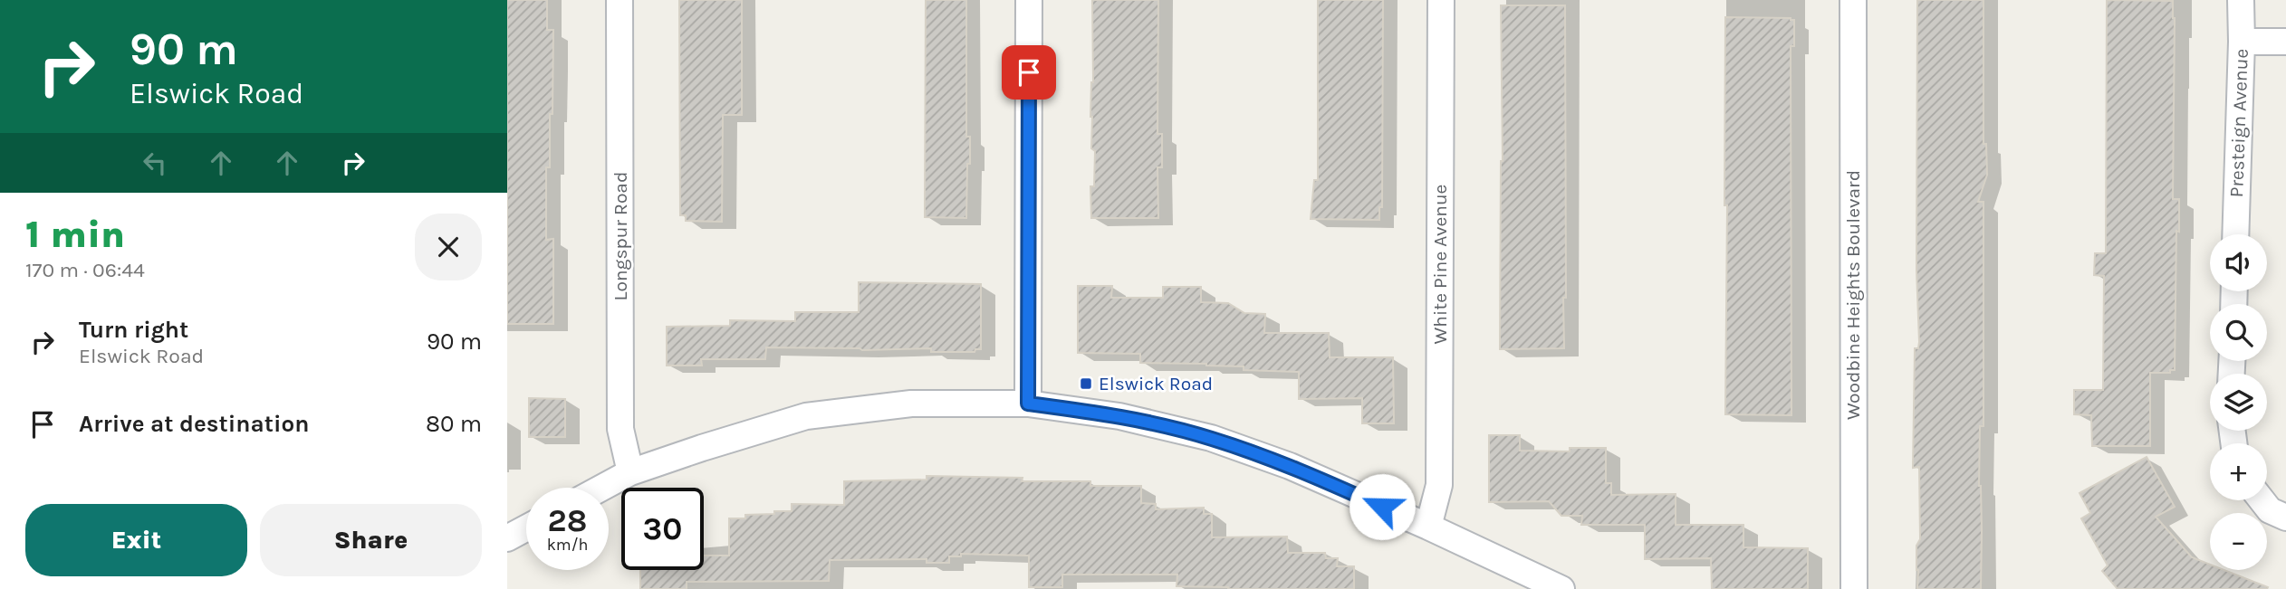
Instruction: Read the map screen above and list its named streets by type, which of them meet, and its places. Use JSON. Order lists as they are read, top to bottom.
{
  "streets": {
    "street": [
      "Presteign Avenue",
      "Longspur Road",
      "White Pine Avenue",
      "Woodbine Heights Boulevard"
    ]
  },
  "places": {
    "transit": ["Elswick Road"]
  },
  "page": {
    "turn": ["90 m", "Elswick Road"],
    "heading": ["1 min", "170 m · 06:44"],
    "map_buttons": ["+", "−"],
    "list": [
      {
        "name": "Turn right",
        "note": "Elswick Road",
        "value": "90 m"
      },
      {
        "name": "Arrive at destination",
        "value": "80 m"
      }
    ],
    "speed": "28 km/h",
    "limit": "30",
    "buttons": ["Exit", "Share"]
  }
}
